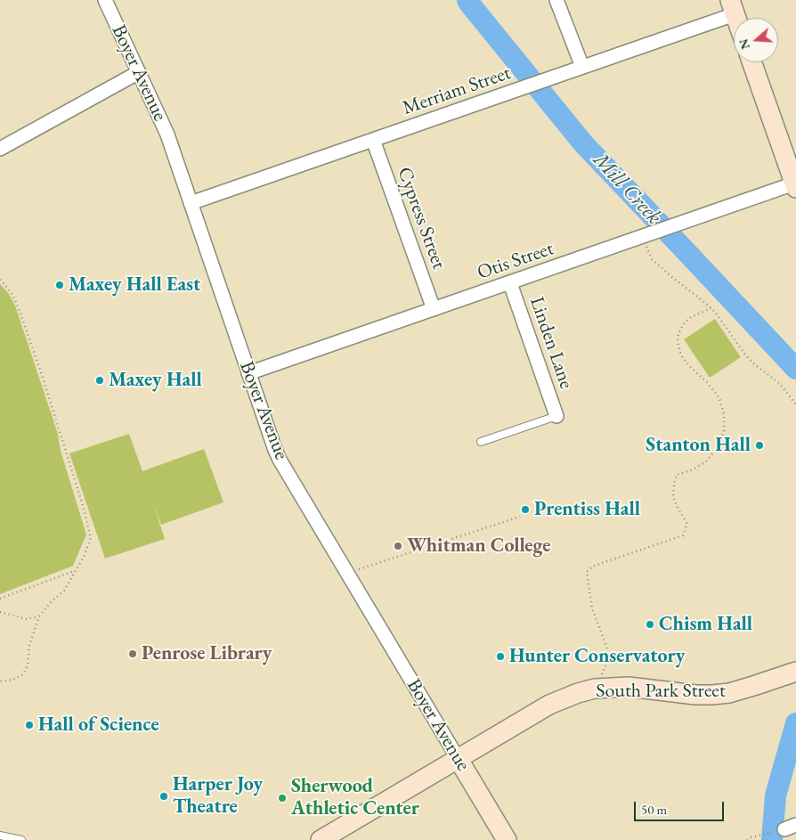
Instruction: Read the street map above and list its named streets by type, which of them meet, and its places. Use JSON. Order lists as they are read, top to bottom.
{
  "streets": {
    "street": [
      "Boyer Avenue",
      "Merriam Street",
      "Cypress Street",
      "Otis Street",
      "Linden Lane",
      "South Park Street"
    ]
  },
  "crossings": [
    ["Boyer Avenue", "Merriam Street"],
    ["Boyer Avenue", "Otis Street"],
    ["Boyer Avenue", "South Park Street"],
    ["Merriam Street", "Cypress Street"],
    ["Cypress Street", "Otis Street"],
    ["Otis Street", "Linden Lane"]
  ],
  "water": ["Mill Creek"],
  "places": [
    "Maxey Hall East",
    "Maxey Hall",
    "Stanton Hall",
    "Prentiss Hall",
    "Whitman College",
    "Chism Hall",
    "Penrose Library",
    "Hunter Conservatory",
    "Hall of Science",
    "Harper Joy Theatre",
    "Sherwood Athletic Center"
  ],
  "scale_bar": "50 m",
  "north": "left"
}
